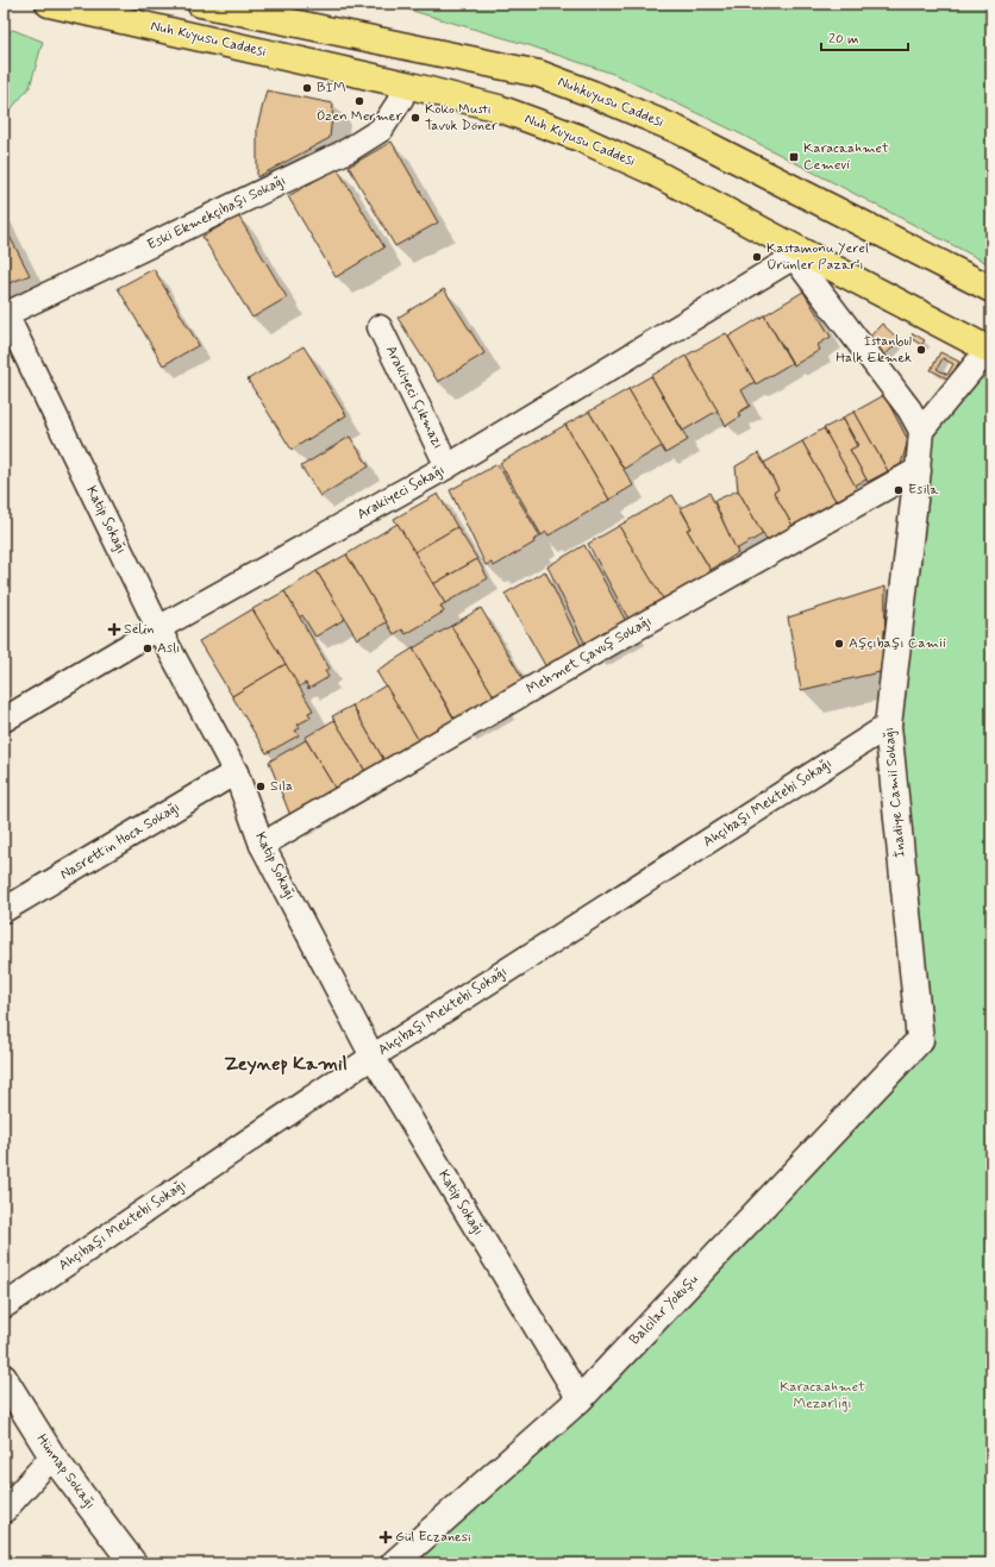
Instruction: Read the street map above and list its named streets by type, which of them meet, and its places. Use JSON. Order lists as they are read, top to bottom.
{
  "streets": {
    "main road": ["Nuh Kuyusu Caddesi", "Nuhkuyusu Caddesi"],
    "street": [
      "Eski Ekmekçibaşı Sokağı",
      "Arakiyeci Çıkmazı",
      "Arakiyeci Sokağı",
      "Katip Sokağı",
      "Mehmet Çavuş Sokağı",
      "İnadiye Camii Sokağı",
      "Ahçıbaşı Mektebi Sokağı",
      "Nasrettin Hoca Sokağı",
      "Balcilar Yokuşu",
      "Hünnap Sokağı"
    ]
  },
  "crossings": [
    ["Nuh Kuyusu Caddesi", "Eski Ekmekçibaşı Sokağı"],
    ["Nuh Kuyusu Caddesi", "Arakiyeci Sokağı"],
    ["Eski Ekmekçibaşı Sokağı", "Katip Sokağı"],
    ["Arakiyeci Çıkmazı", "Arakiyeci Sokağı"],
    ["Arakiyeci Sokağı", "Katip Sokağı"],
    ["Katip Sokağı", "Mehmet Çavuş Sokağı"],
    ["Katip Sokağı", "Ahçıbaşı Mektebi Sokağı"],
    ["Katip Sokağı", "Nasrettin Hoca Sokağı"],
    ["Katip Sokağı", "Balcilar Yokuşu"],
    ["Mehmet Çavuş Sokağı", "İnadiye Camii Sokağı"],
    ["İnadiye Camii Sokağı", "Ahçıbaşı Mektebi Sokağı"],
    ["İnadiye Camii Sokağı", "Balcilar Yokuşu"]
  ],
  "districts": ["Zeynep Kamil"],
  "parks": ["Karacaahmet Mezarlığı"],
  "places": {
    "other": [
      "BİM",
      "Özen Mermer",
      "Koko Musti Tavuk Döner",
      "Kastamonu Yerel Ürünler Pazar’ı",
      "İstanbul Halk Ekmek",
      "Esila",
      "Aşçıbaşı Camii",
      "Aslı",
      "Sıla"
    ],
    "transit": ["Karacaahmet Cemevi"],
    "health": ["Selin", "Gül Eczanesi"]
  },
  "scale_bar": "20 m"
}
